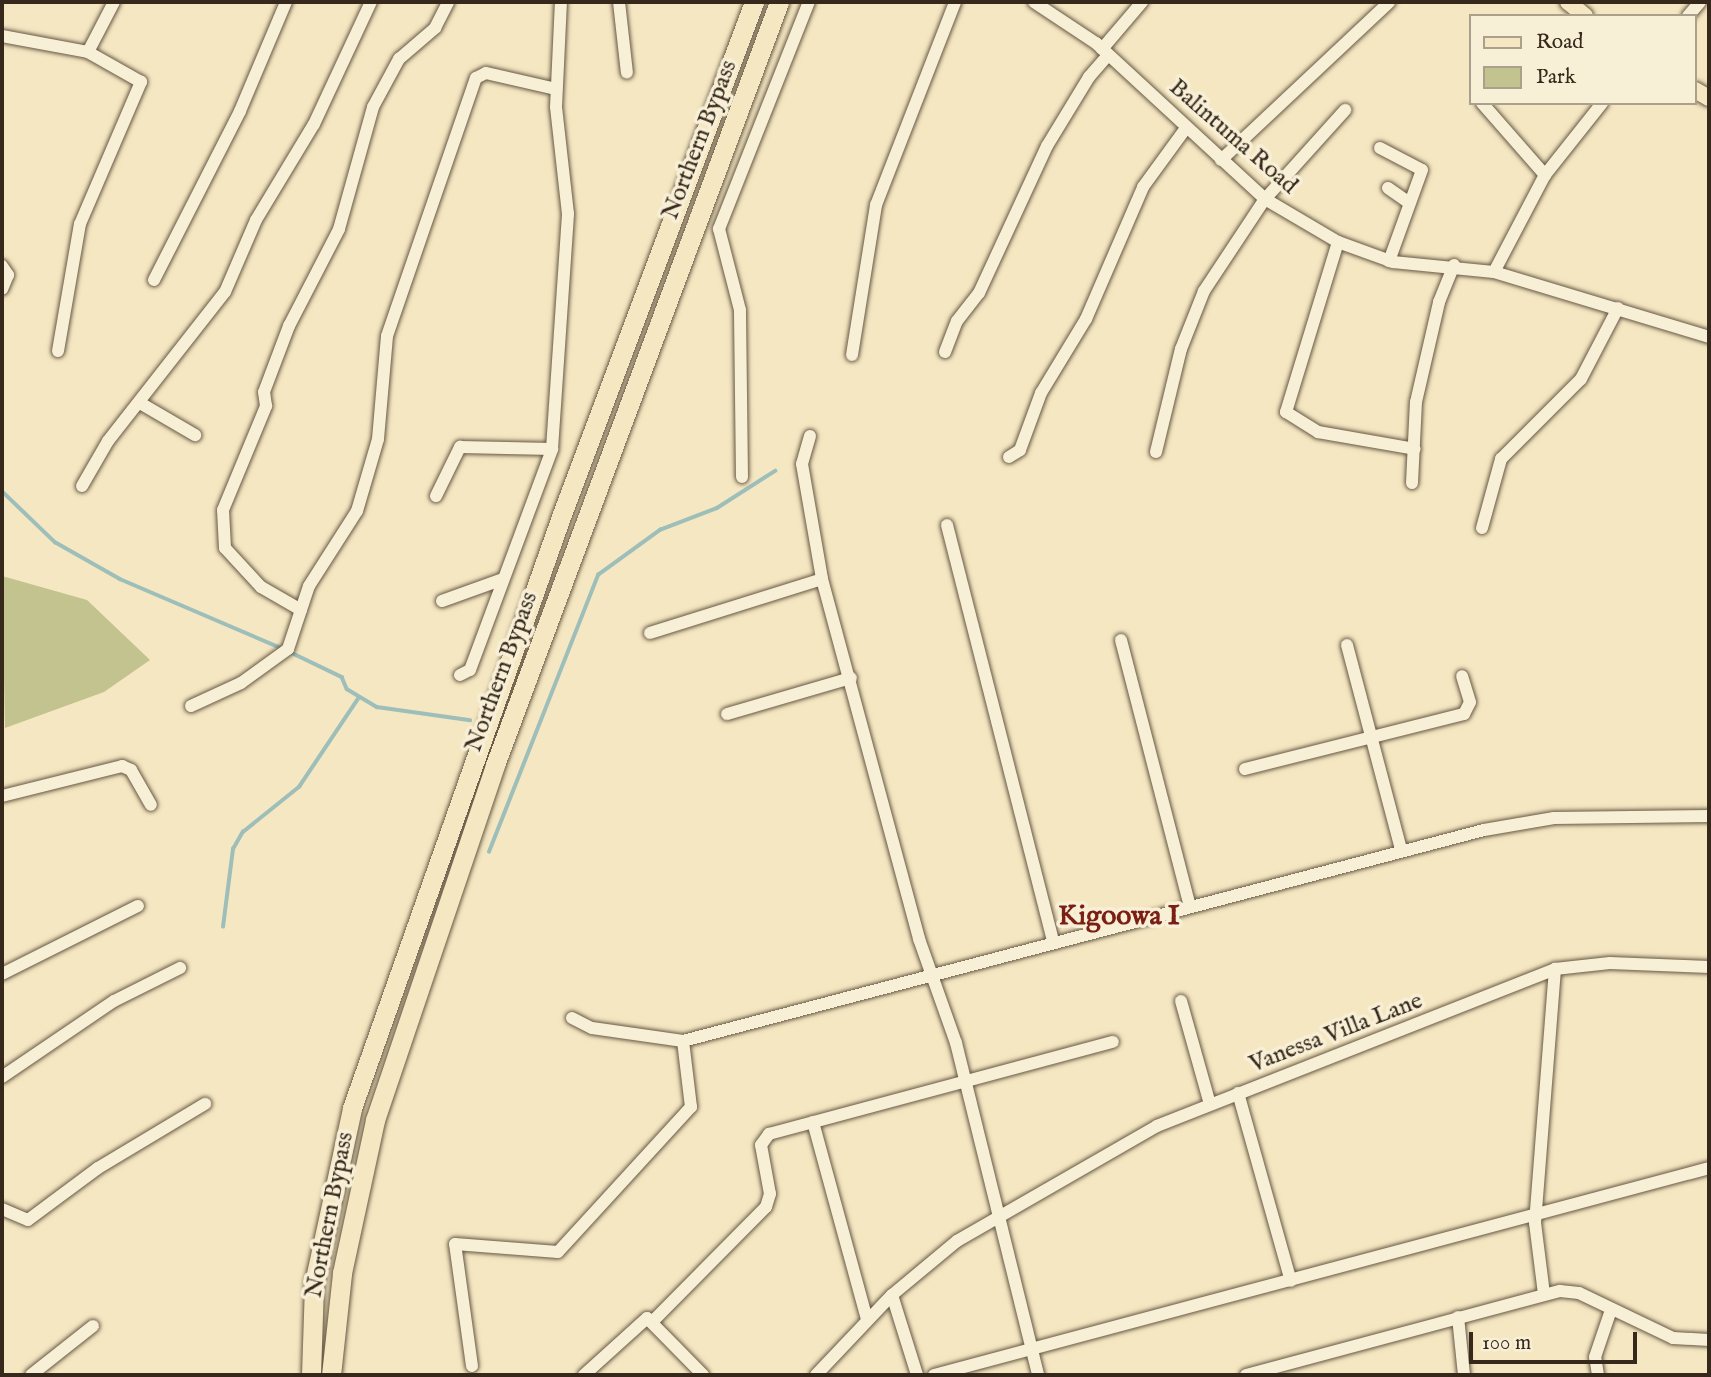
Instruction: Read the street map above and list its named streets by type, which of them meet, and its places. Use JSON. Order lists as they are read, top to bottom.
{
  "streets": {
    "highway": ["Northern Bypass"],
    "street": ["Balintuma Road", "Vanessa Villa Lane"]
  },
  "districts": ["Kigoowa I"],
  "legend": ["Road", "Park"],
  "scale_bar": "100 m"
}
